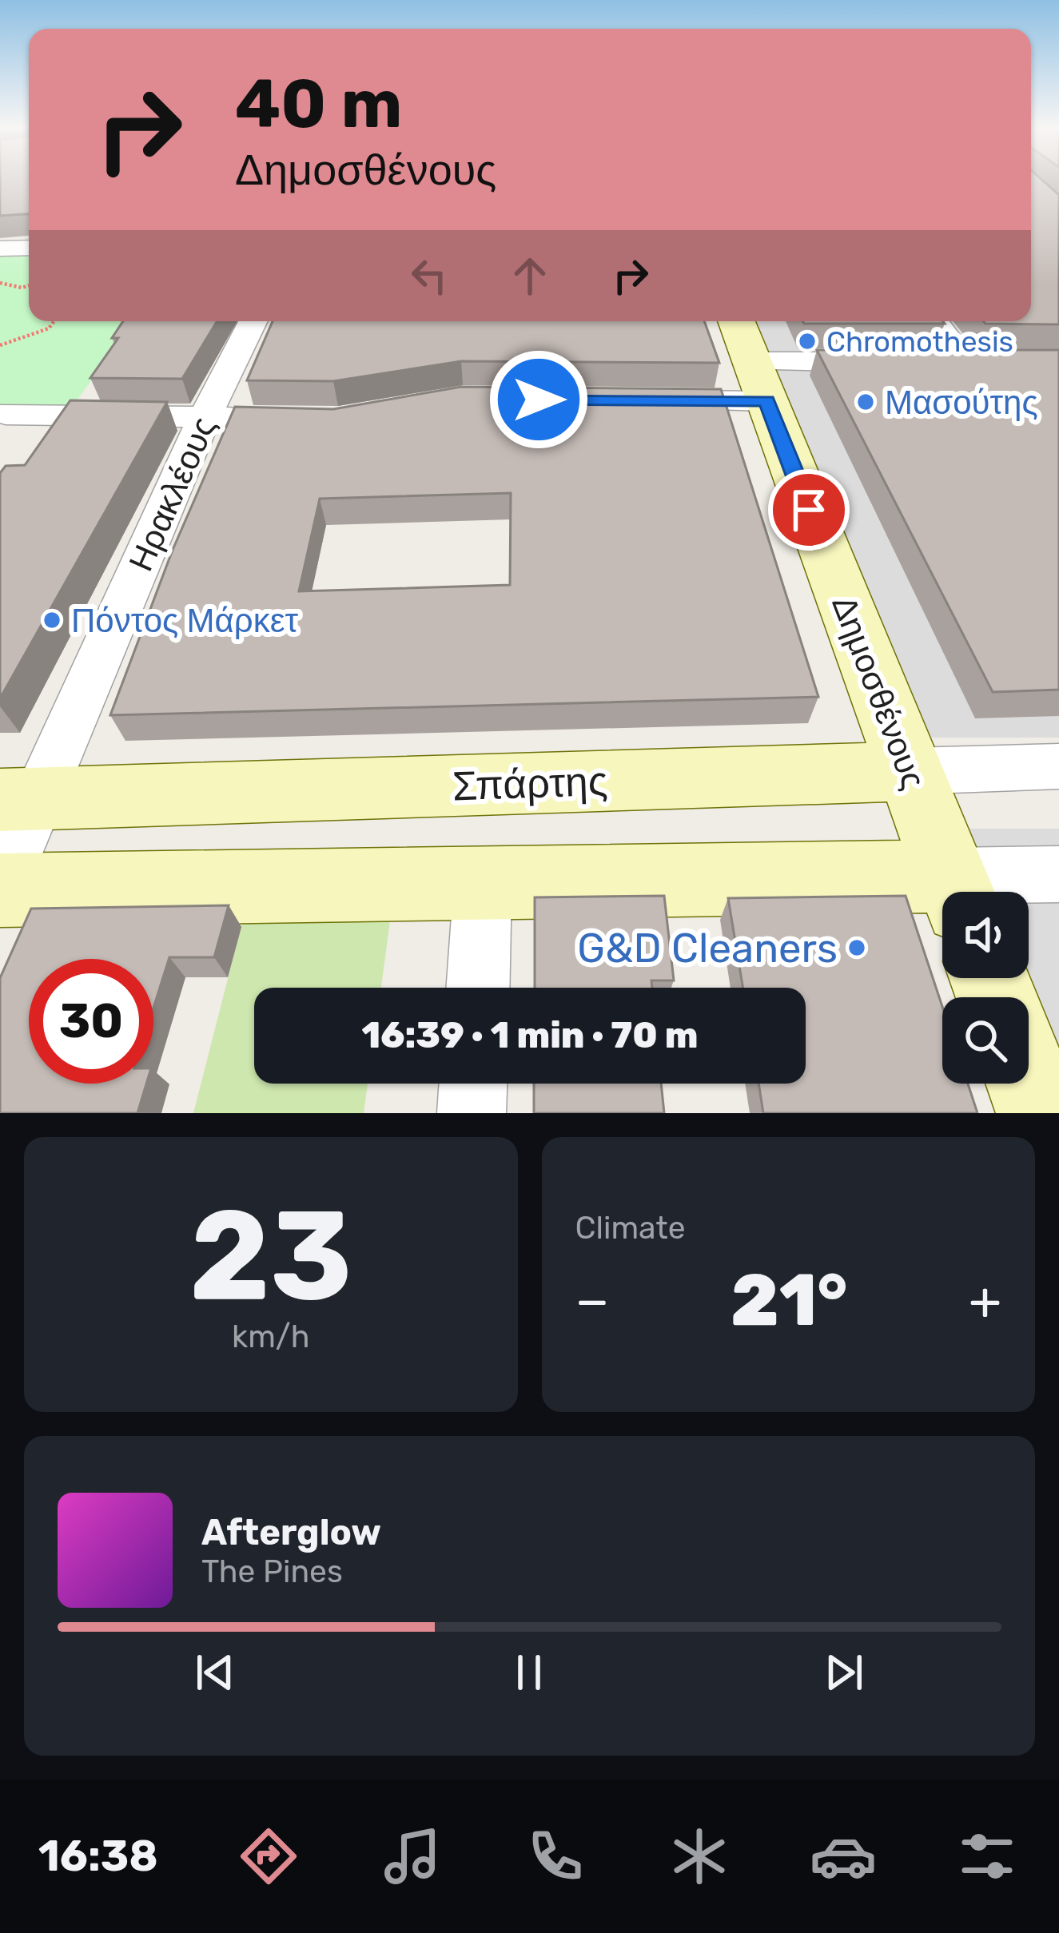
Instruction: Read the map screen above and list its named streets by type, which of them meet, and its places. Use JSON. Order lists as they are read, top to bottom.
{
  "streets": {
    "street": ["Ηρακλέους", "Δημοσθένους", "Σπάρτης"]
  },
  "crossings": [
    ["Ηρακλέους", "Σπάρτης"],
    ["Δημοσθένους", "Σπάρτης"]
  ],
  "places": [
    "Chromothesis",
    "Μασούτης",
    "Πόντος Μάρκετ",
    "G&D Cleaners"
  ],
  "page": {
    "turn": ["40 m", "Δημοσθένους"],
    "limit": "30",
    "trip": "16:39 · 1 min · 70 m",
    "tile": [
      ["23", "km/h"],
      "Climate"
    ],
    "heat": ["−", "21°", "+"],
    "song": ["Afterglow", "The Pines"],
    "tabs": "16:38"
  }
}
